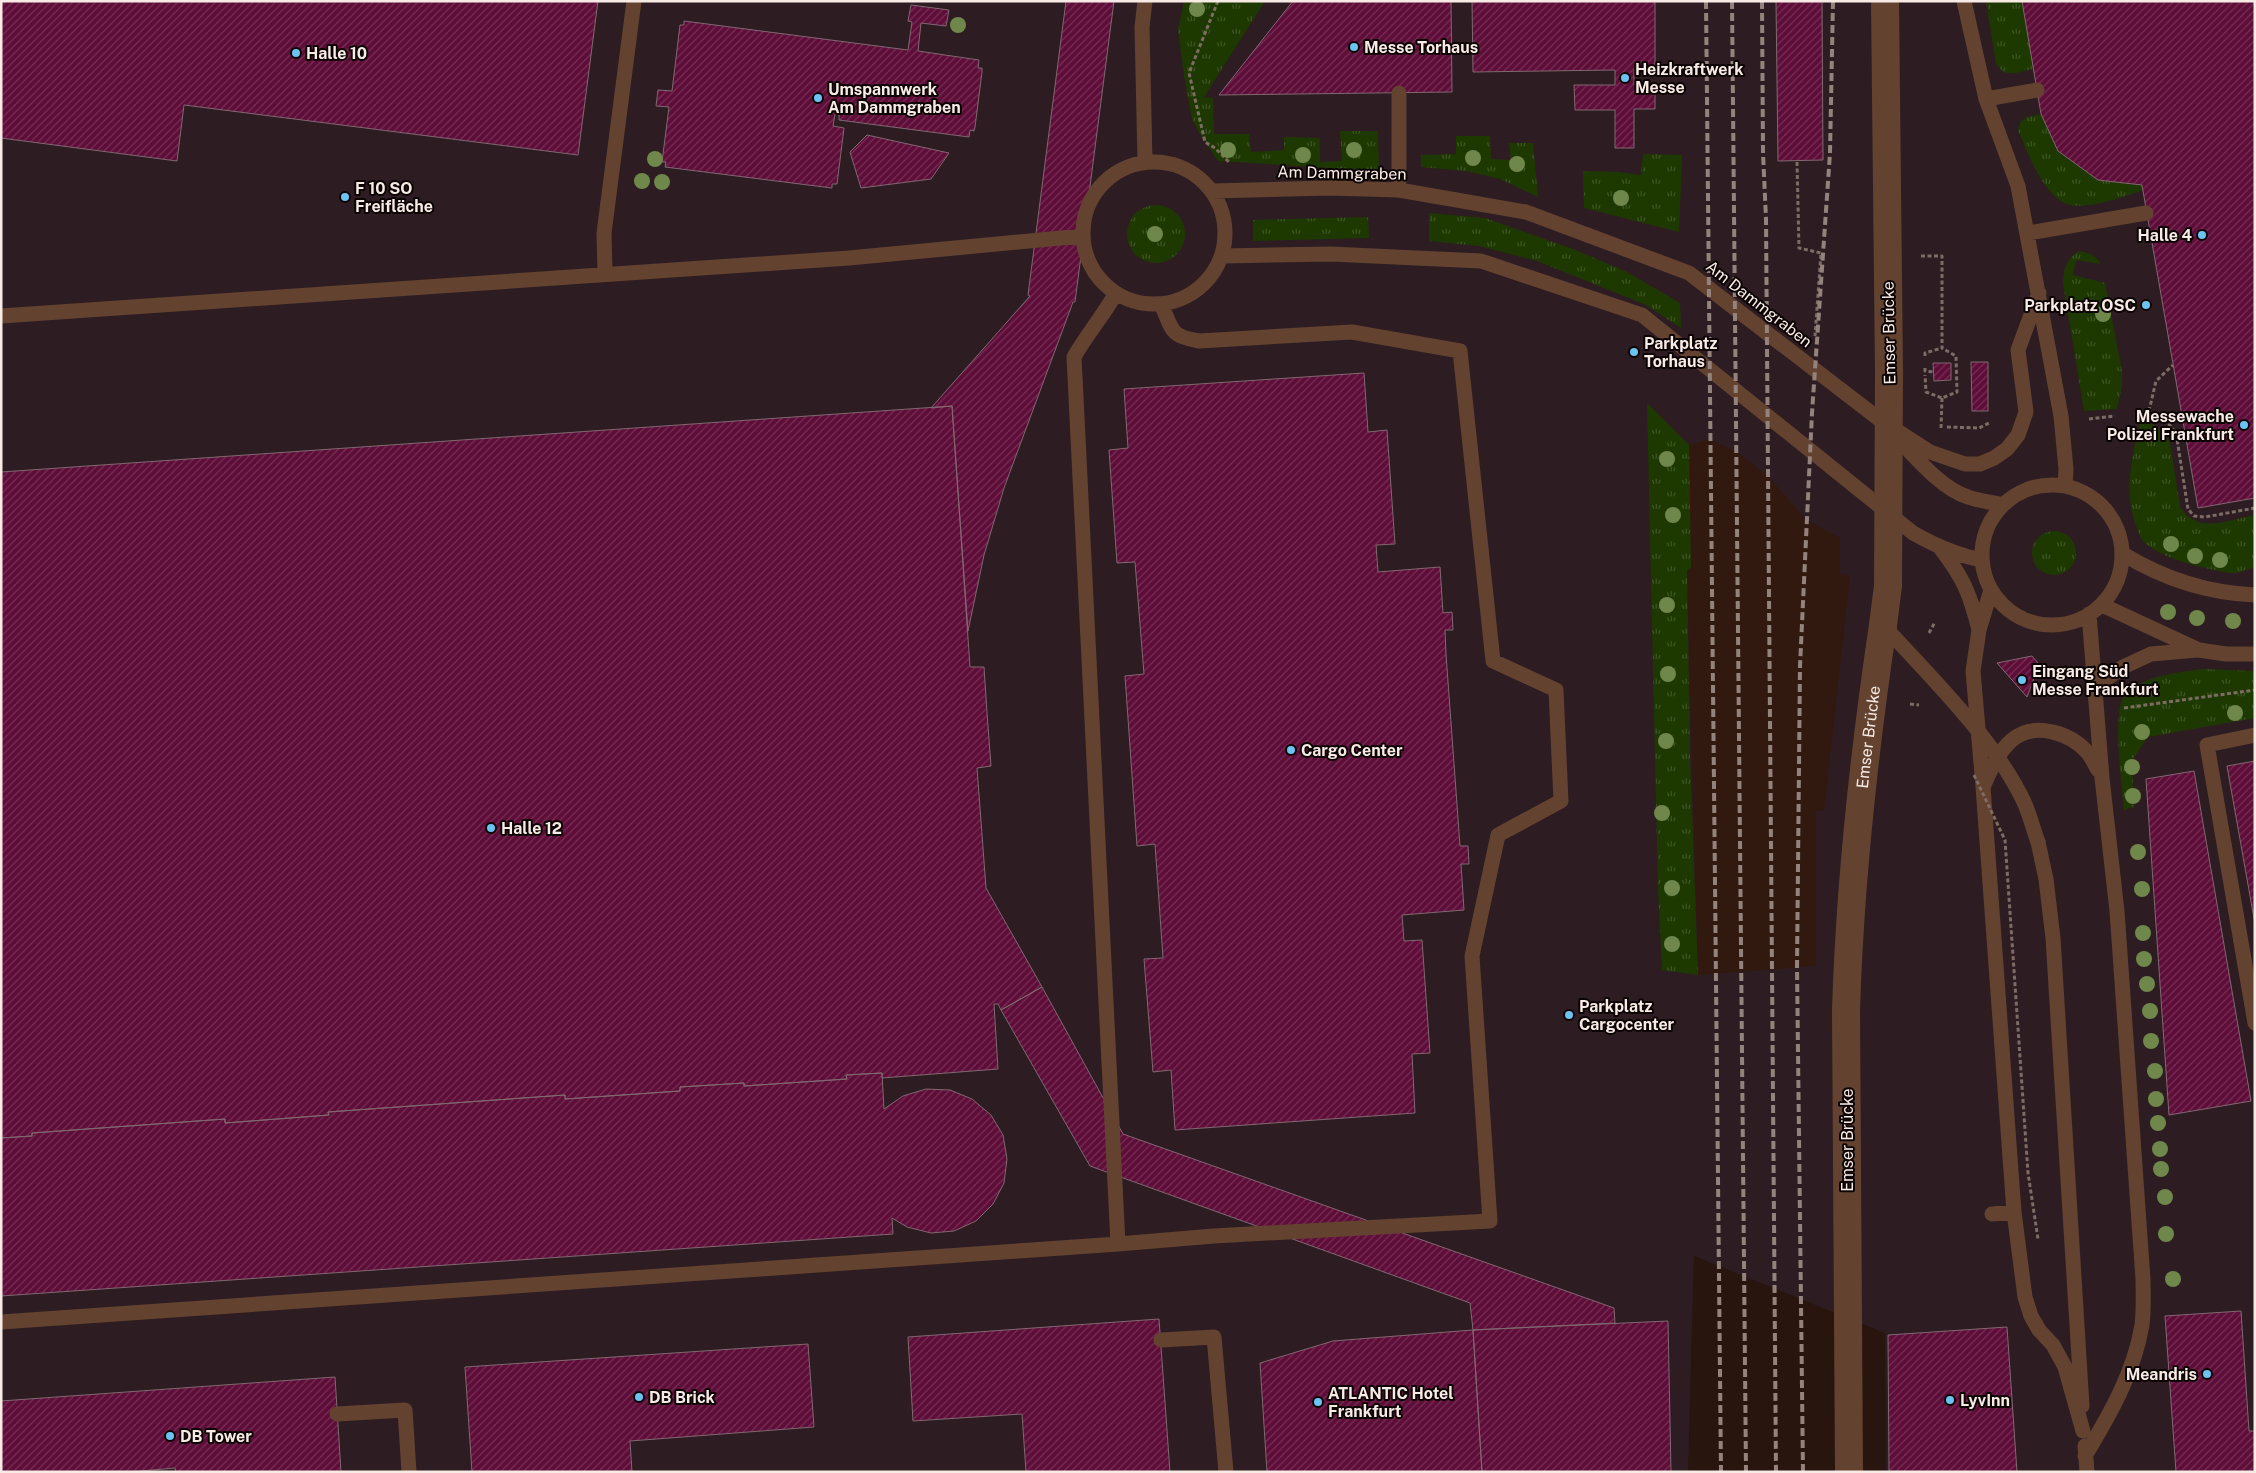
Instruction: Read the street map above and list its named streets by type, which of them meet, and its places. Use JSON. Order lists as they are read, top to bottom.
{
  "streets": {
    "street": ["Emser Brücke"],
    "lane": ["Am Dammgraben"]
  },
  "places": [
    "Messe Torhaus",
    "Halle 10",
    "Heizkraftwerk Messe",
    "Umspannwerk Am Dammgraben",
    "F 10 SO Freifläche",
    "Halle 4",
    "Parkplatz OSC",
    "Parkplatz Torhaus",
    "Messewache Polizei Frankfurt",
    "Eingang Süd Messe Frankfurt",
    "Cargo Center",
    "Halle 12",
    "Parkplatz Cargocenter",
    "Meandris",
    "DB Brick",
    "LyvInn",
    "ATLANTIC Hotel Frankfurt",
    "DB Tower"
  ]
}
